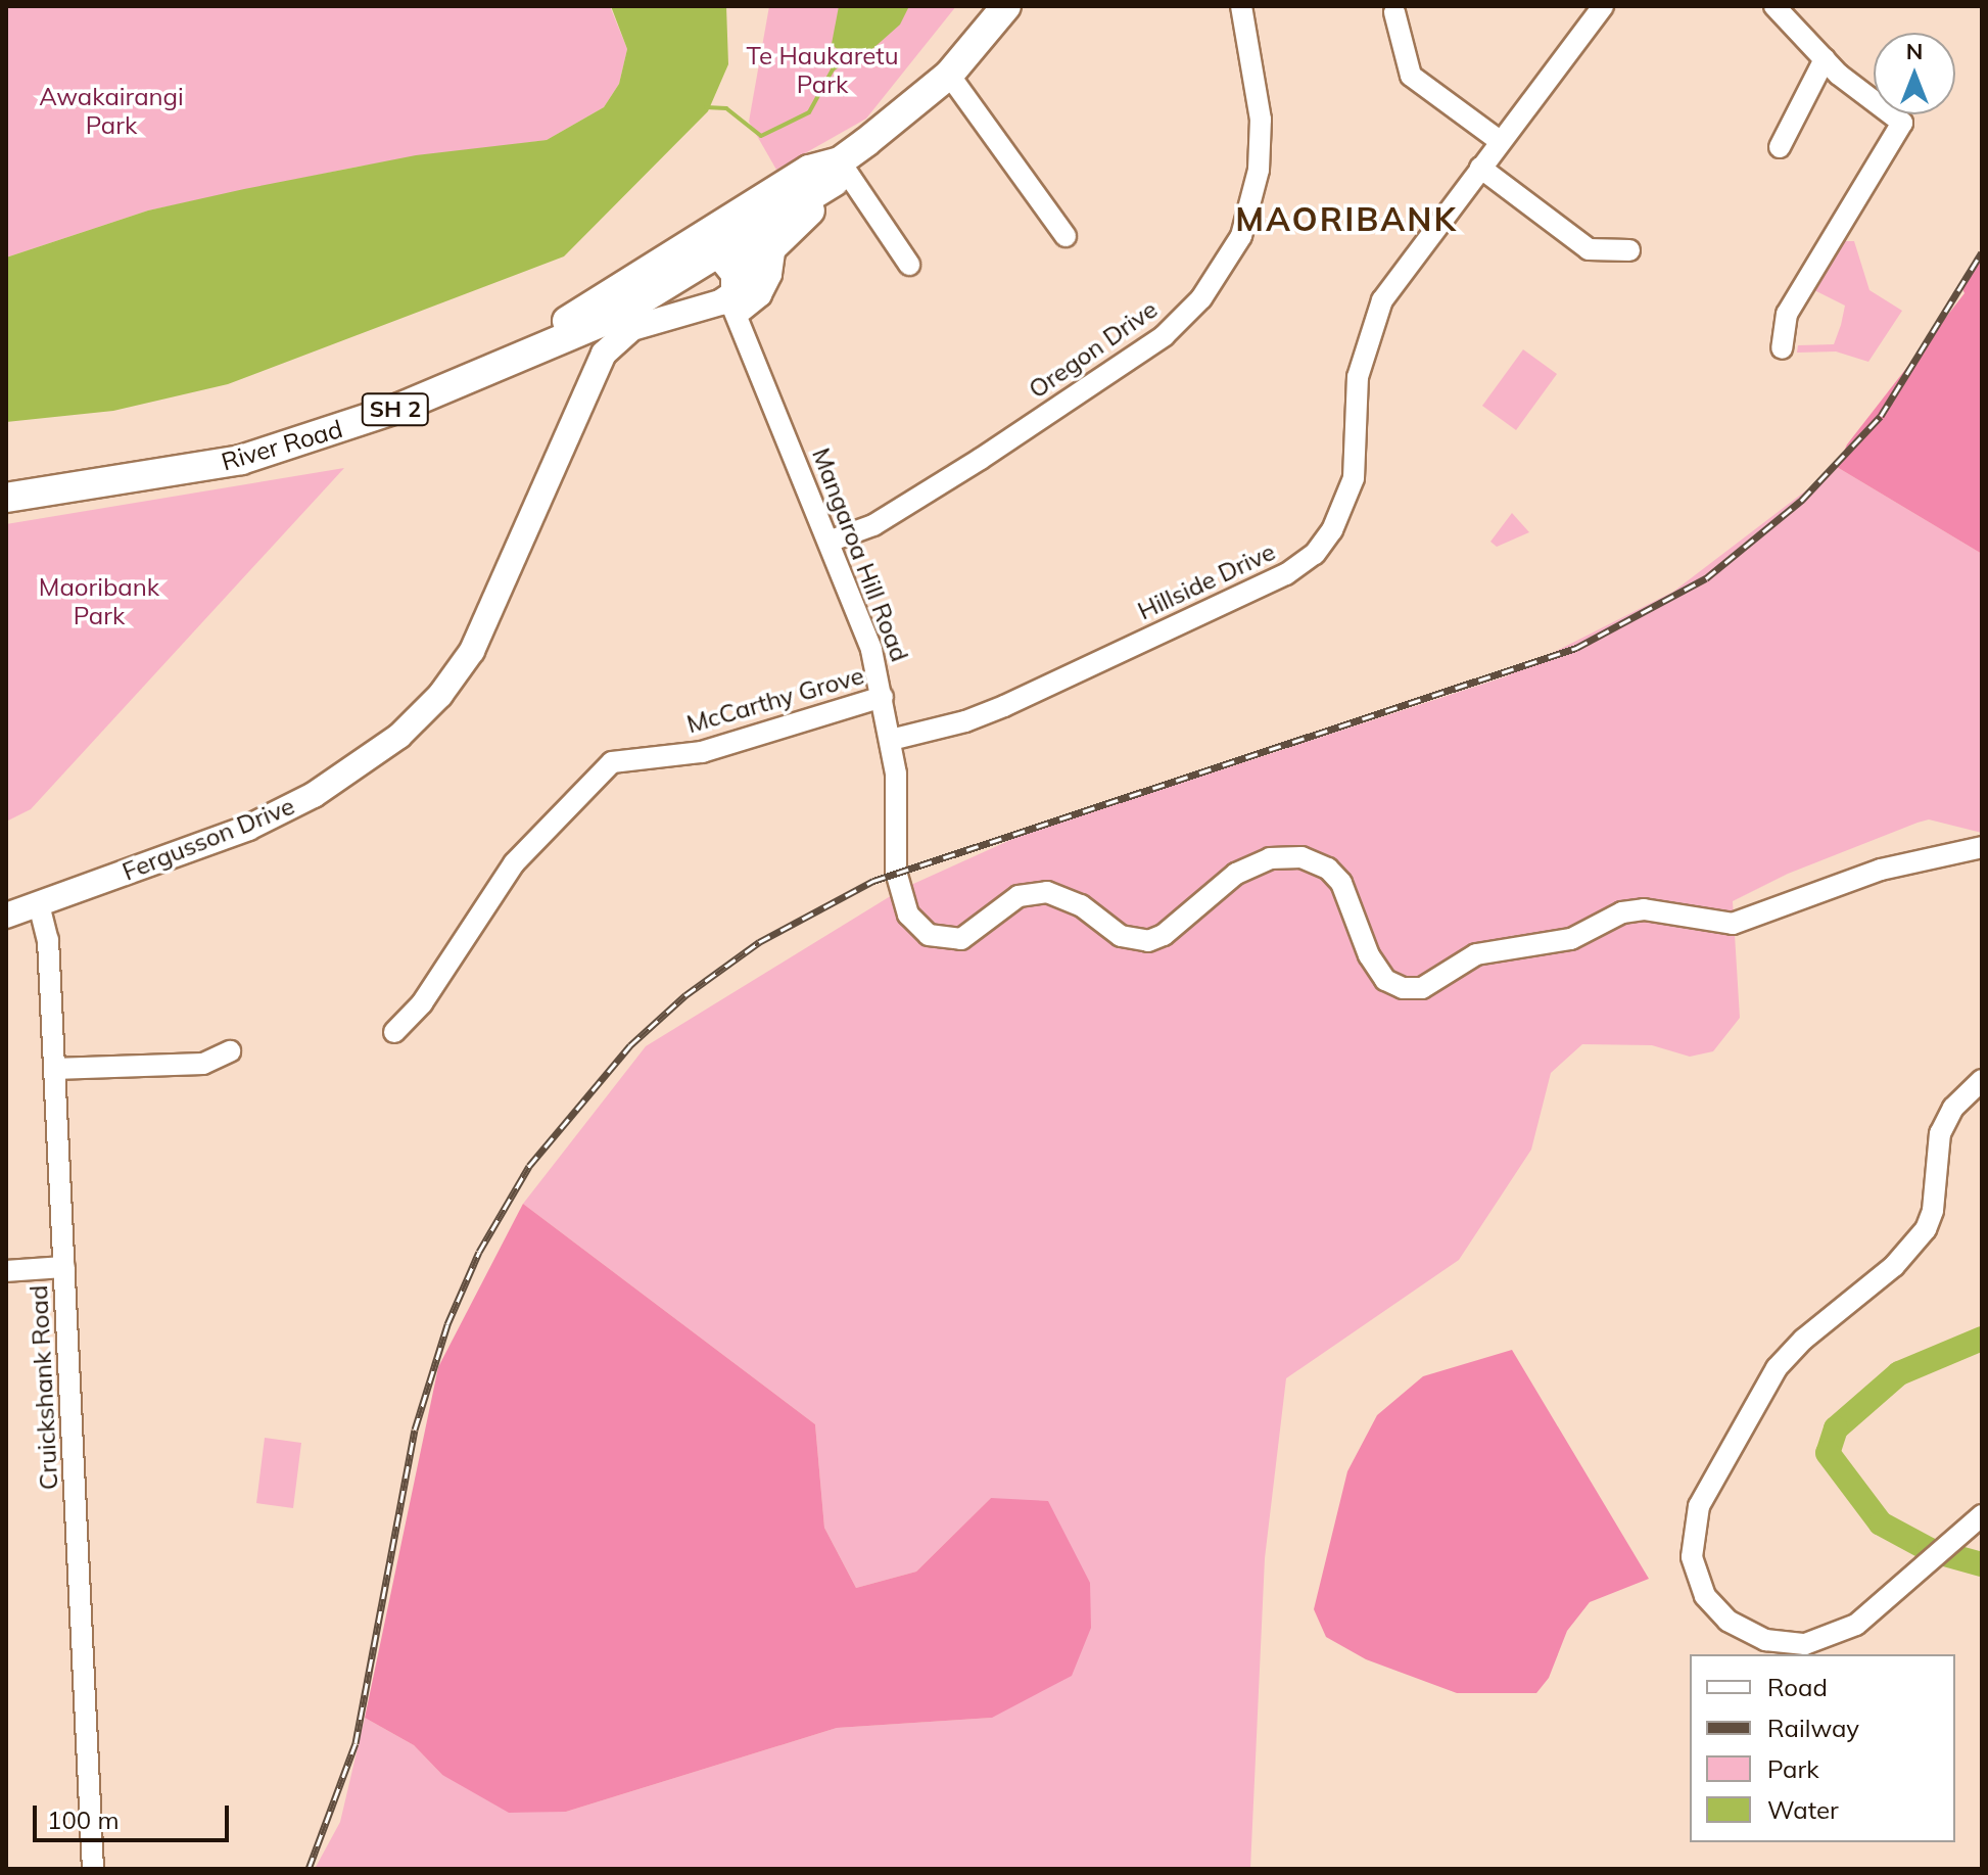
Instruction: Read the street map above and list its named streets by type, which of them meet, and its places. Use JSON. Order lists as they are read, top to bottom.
{
  "streets": {
    "highway": ["SH 2", "River Road"],
    "main road": ["Fergusson Drive"],
    "street": [
      "Oregon Drive",
      "Mangaroa Hill Road",
      "Hillside Drive",
      "McCarthy Grove",
      "Cruickshank Road"
    ]
  },
  "crossings": [
    ["Oregon Drive", "Mangaroa Hill Road"],
    ["SH 2", "River Road"],
    ["Mangaroa Hill Road", "Hillside Drive"],
    ["Mangaroa Hill Road", "McCarthy Grove"],
    ["Mangaroa Hill Road", "Fergusson Drive"],
    ["Fergusson Drive", "Cruickshank Road"]
  ],
  "districts": ["MAORIBANK"],
  "parks": ["Te Haukaretu Park", "Awakairangi Park", "Maoribank Park"],
  "legend": [
    "Road",
    "Railway",
    "Park",
    "Water"
  ],
  "scale_bar": "100 m",
  "north": "top"
}
